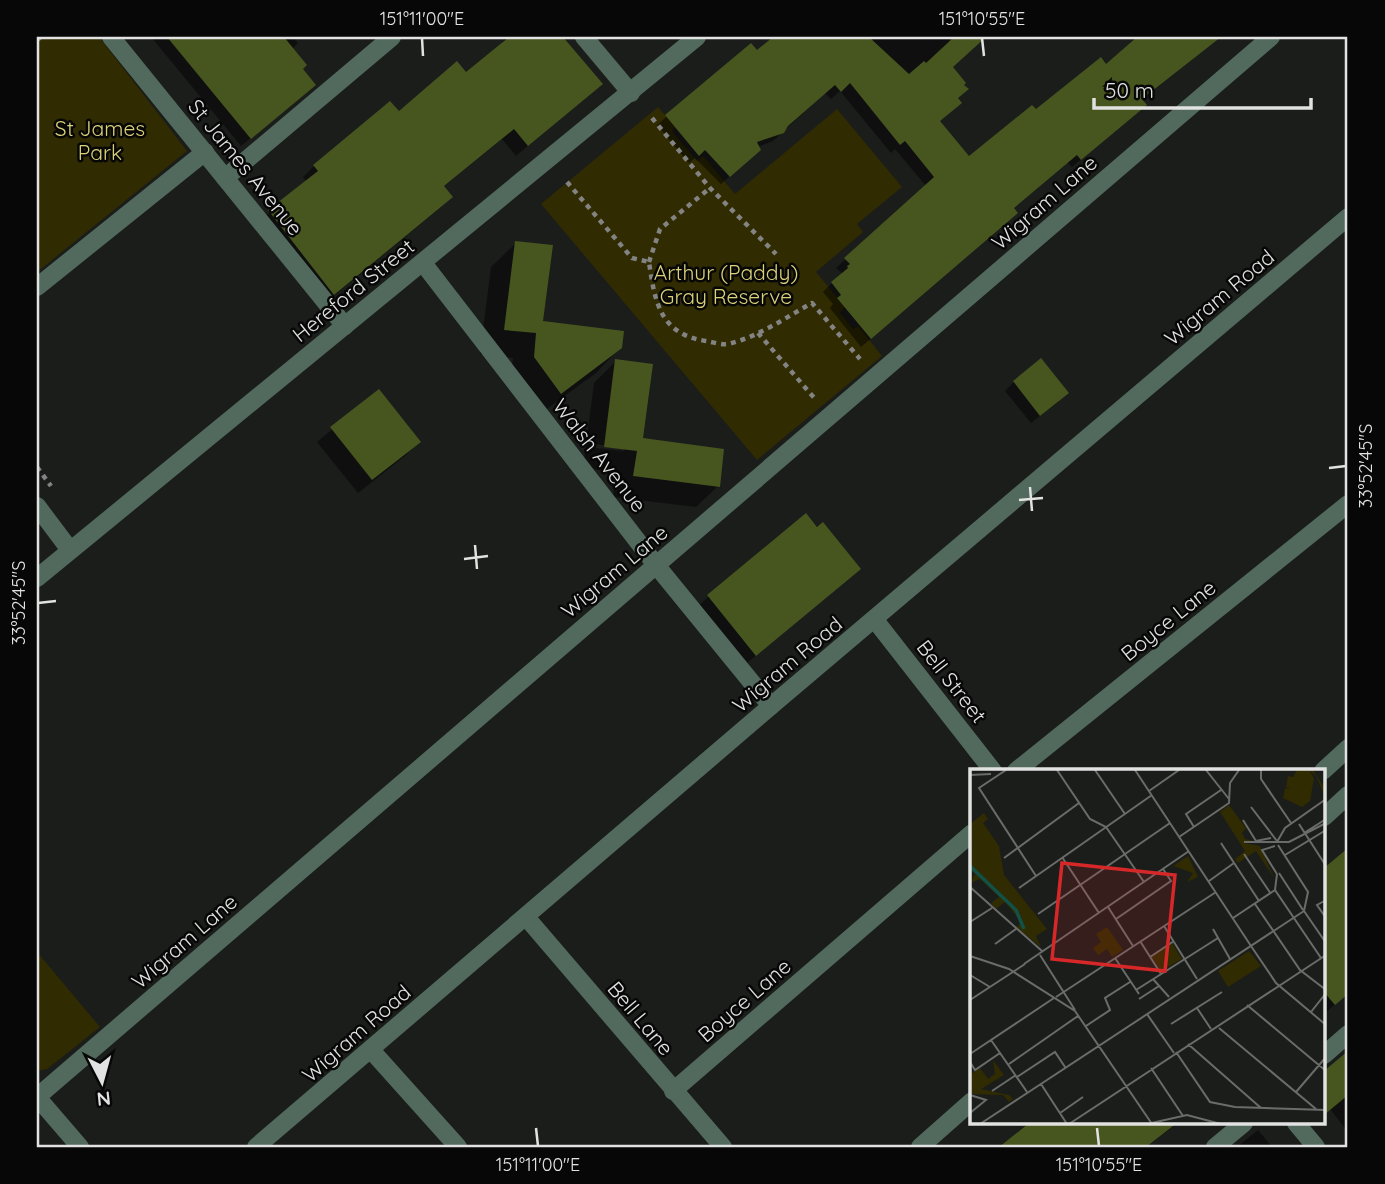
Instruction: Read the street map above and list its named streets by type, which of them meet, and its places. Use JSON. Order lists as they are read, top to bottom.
{
  "streets": {
    "street": [
      "St James Avenue",
      "Wigram Lane",
      "Hereford Street",
      "Wigram Road",
      "Walsh Avenue",
      "Boyce Lane",
      "Bell Street",
      "Bell Lane"
    ]
  },
  "crossings": [
    ["St James Avenue", "Hereford Street"],
    ["Wigram Lane", "Walsh Avenue"],
    ["Hereford Street", "Walsh Avenue"],
    ["Wigram Road", "Walsh Avenue"],
    ["Wigram Road", "Bell Street"],
    ["Wigram Road", "Bell Lane"],
    ["Boyce Lane", "Bell Lane"]
  ],
  "parks": ["St James Park", "Arthur (Paddy) Gray Reserve"],
  "scale_bar": "50 m",
  "north": "bottom",
  "coordinates": ["151°11'00\"E", "151°10'55\"E", "33°52'45\"S"]
}
